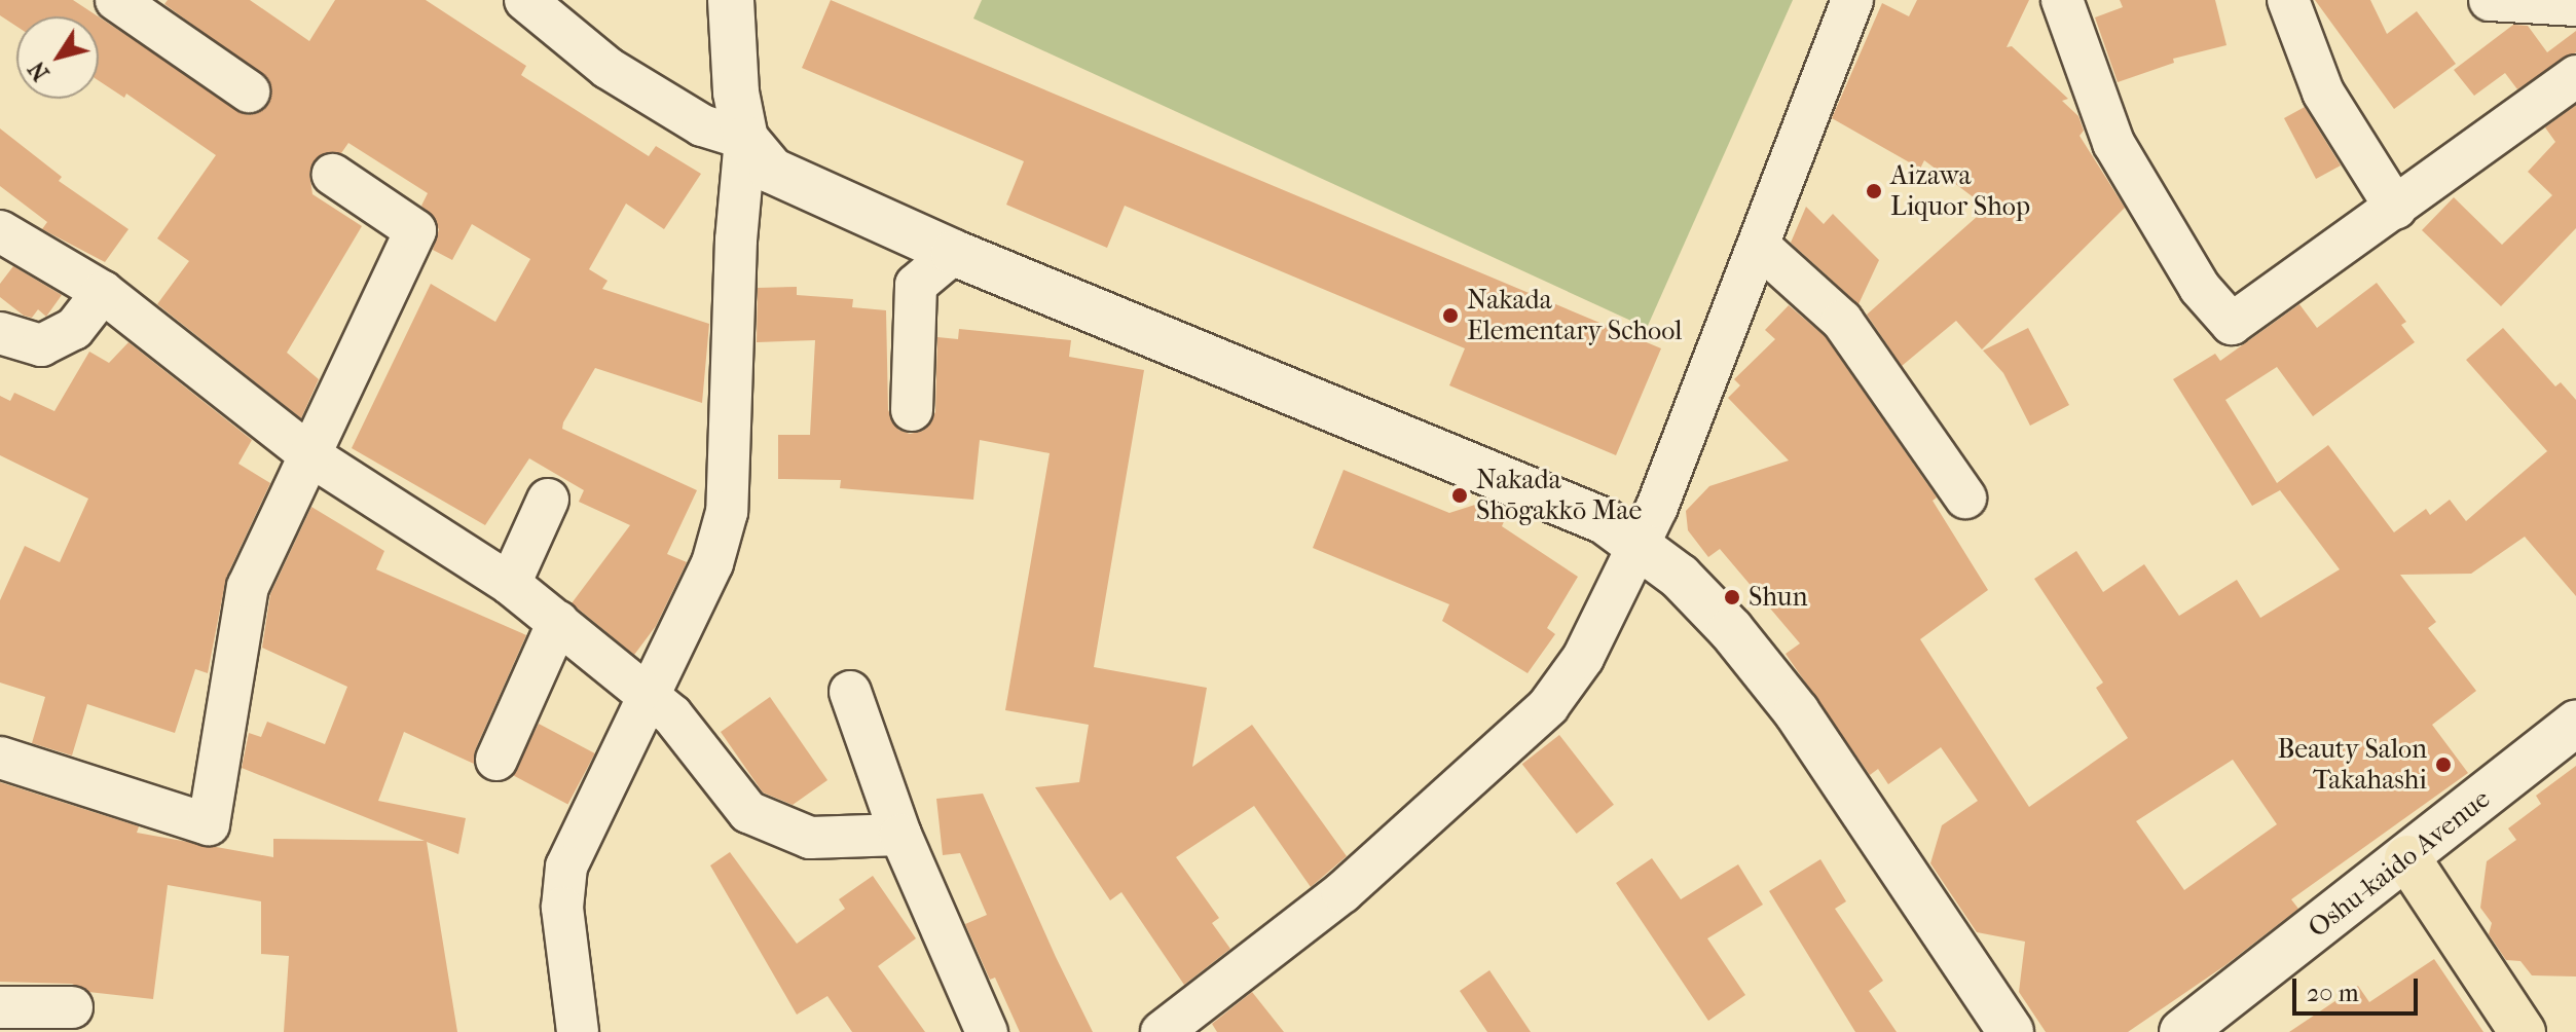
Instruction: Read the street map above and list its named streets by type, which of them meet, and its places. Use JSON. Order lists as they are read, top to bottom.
{
  "streets": {
    "street": ["Oshu-kaido Avenue"]
  },
  "places": [
    "Aizawa Liquor Shop",
    "Nakada Elementary School",
    "Nakada Shōgakkō Mae",
    "Shun",
    "Beauty Salon Takahashi"
  ],
  "scale_bar": "20 m",
  "north": "bottom left"
}
